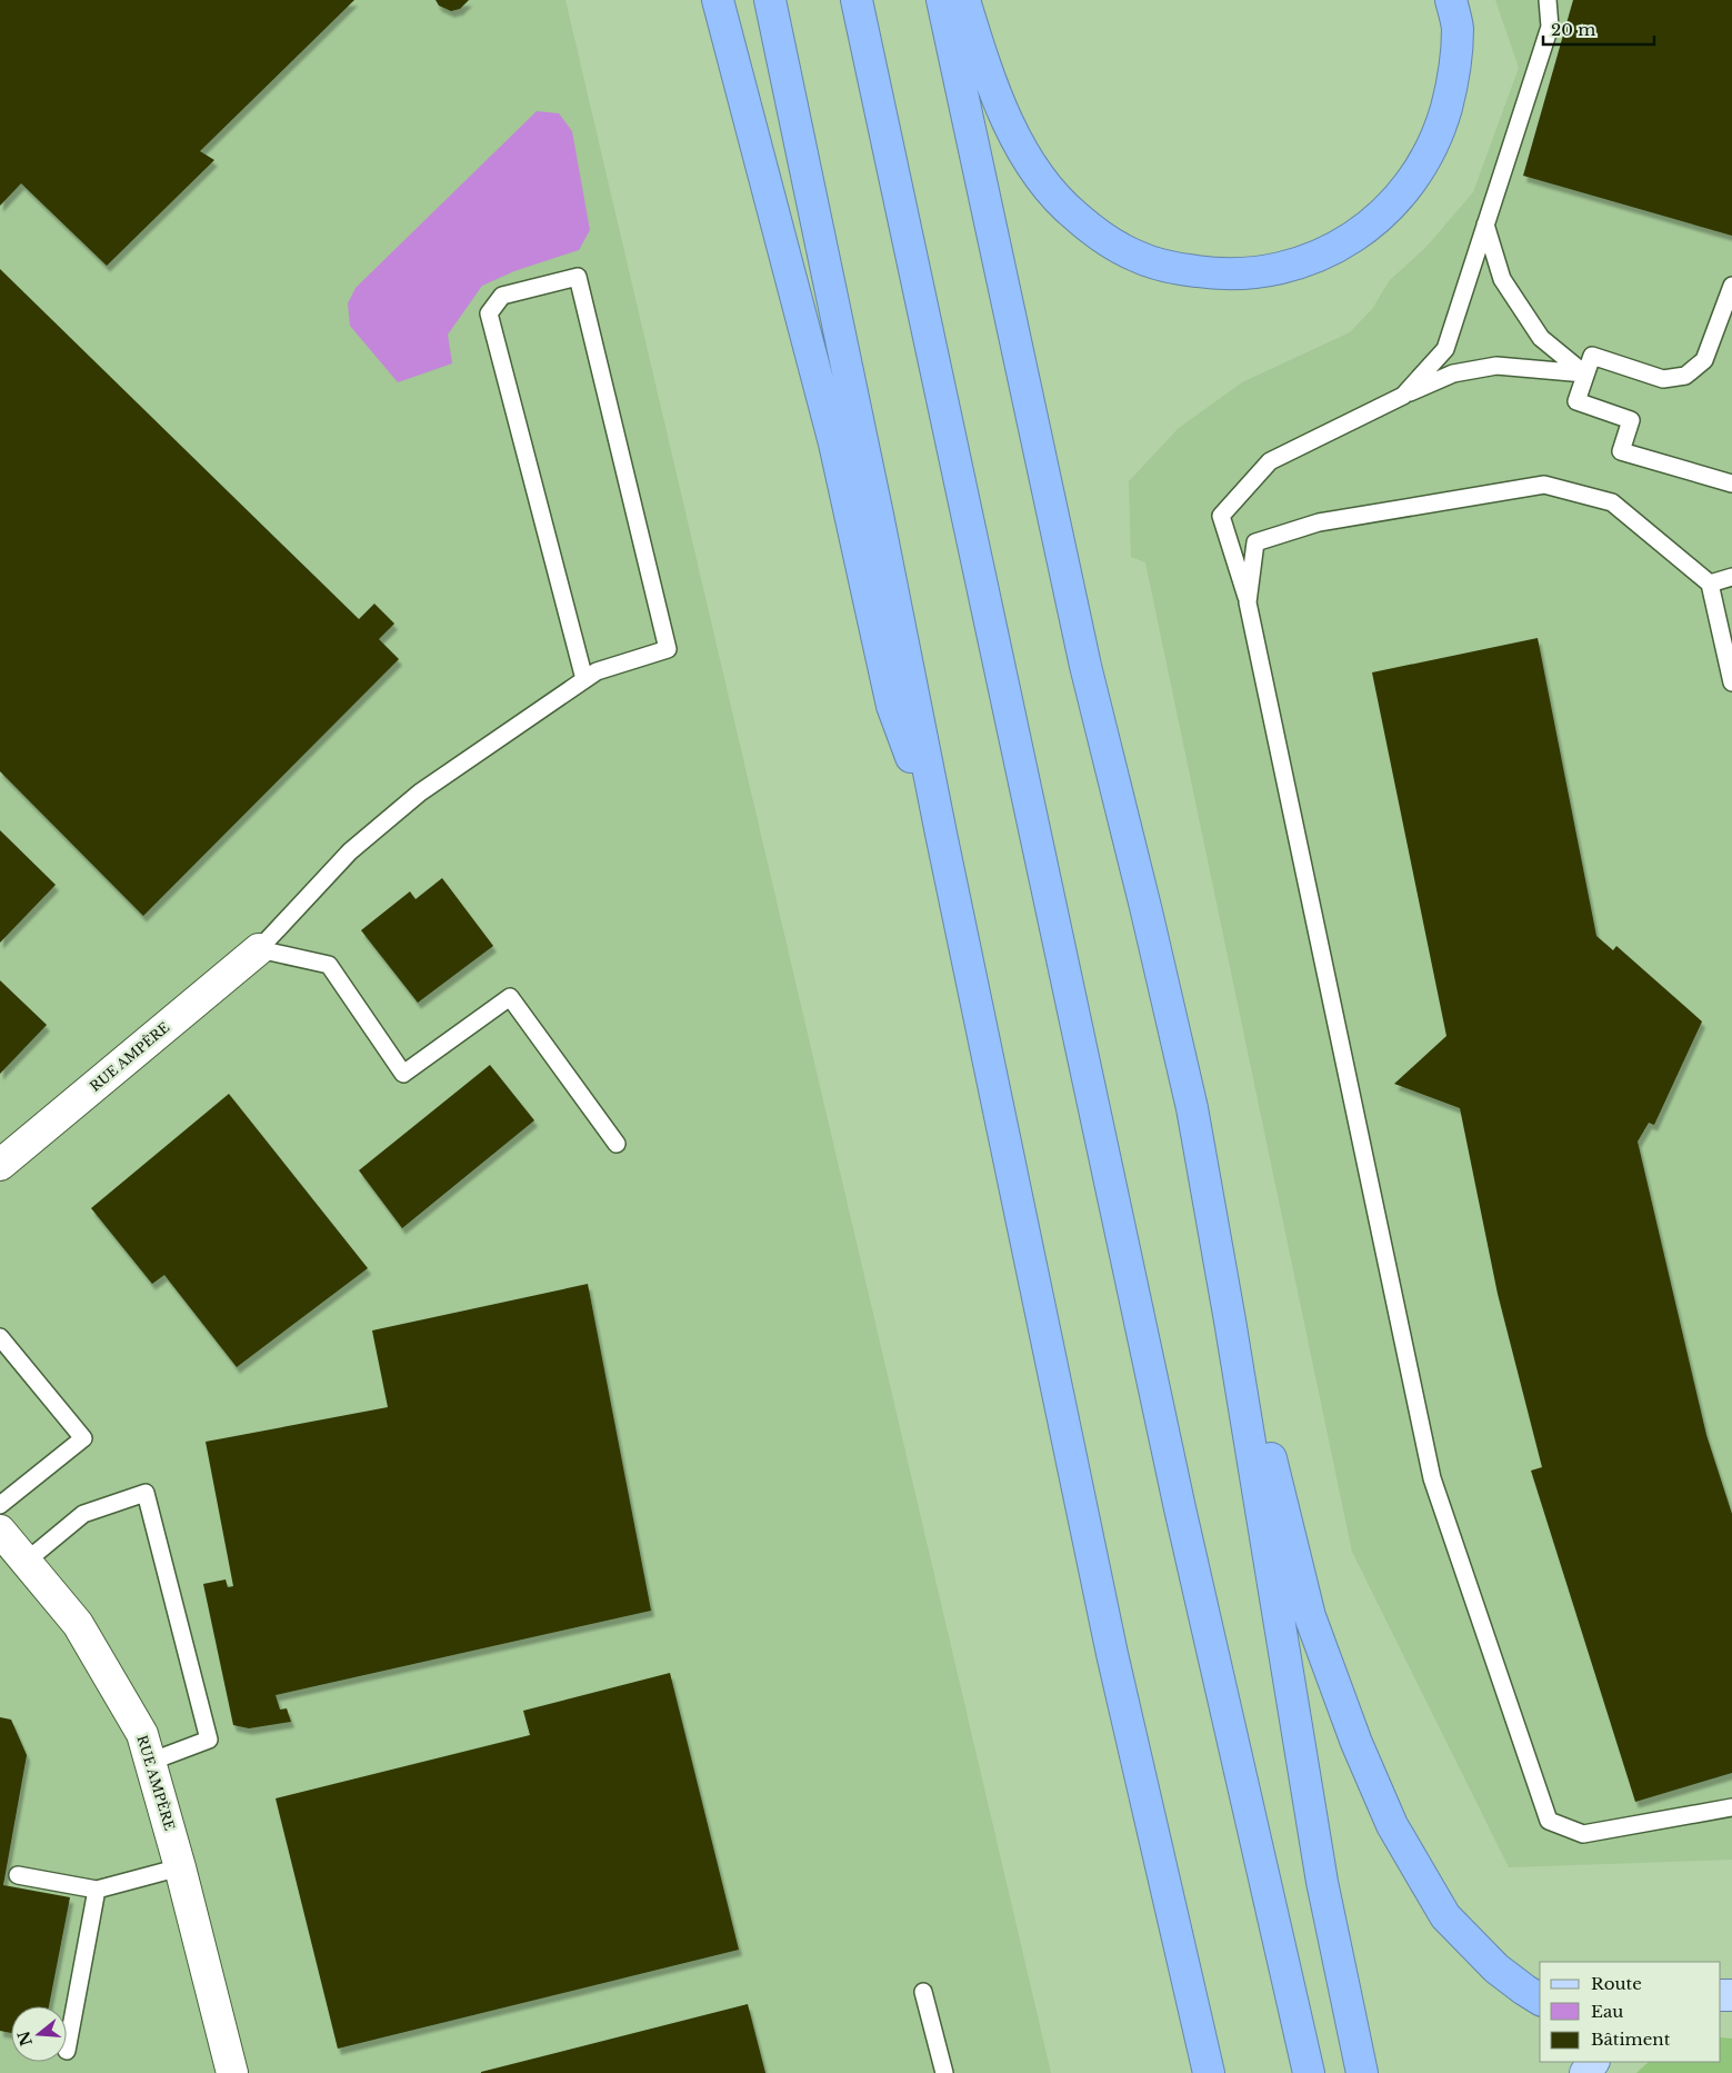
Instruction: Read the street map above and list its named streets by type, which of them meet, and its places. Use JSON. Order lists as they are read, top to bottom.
{
  "streets": {
    "street": ["RUE AMPÈRE"]
  },
  "legend": ["Route", "Eau", "Bâtiment"],
  "scale_bar": "20 m",
  "north": "left"
}
